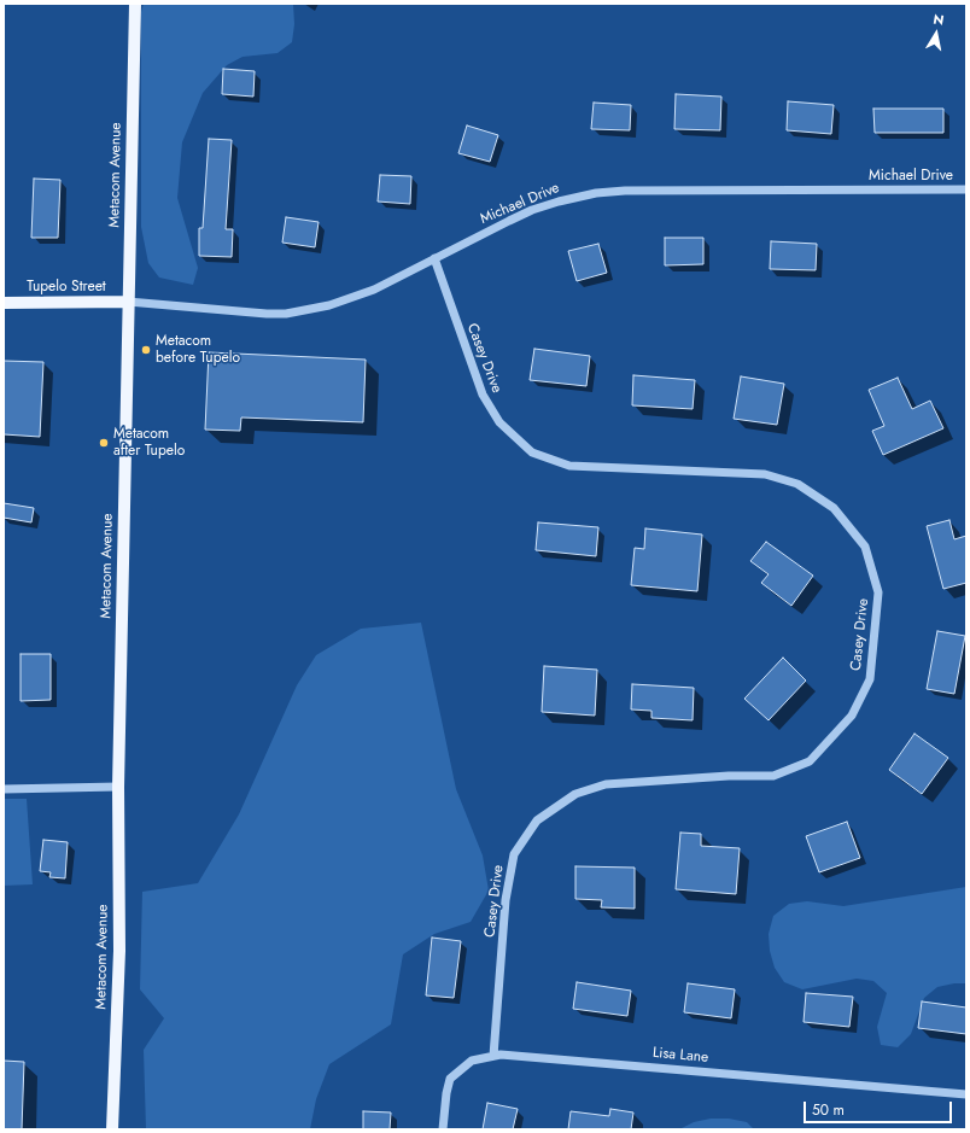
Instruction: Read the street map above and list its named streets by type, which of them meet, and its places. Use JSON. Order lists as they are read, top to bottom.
{
  "streets": {
    "main road": ["Metacom Avenue", "Tupelo Street"],
    "street": ["Michael Drive", "Casey Drive", "Lisa Lane"]
  },
  "crossings": [
    ["Metacom Avenue", "Michael Drive"],
    ["Metacom Avenue", "Tupelo Street"],
    ["Michael Drive", "Tupelo Street"],
    ["Michael Drive", "Casey Drive"],
    ["Casey Drive", "Lisa Lane"]
  ],
  "places": ["Metacom before Tupelo", "Metacom after Tupelo"],
  "scale_bar": "50 m",
  "north": "top"
}
